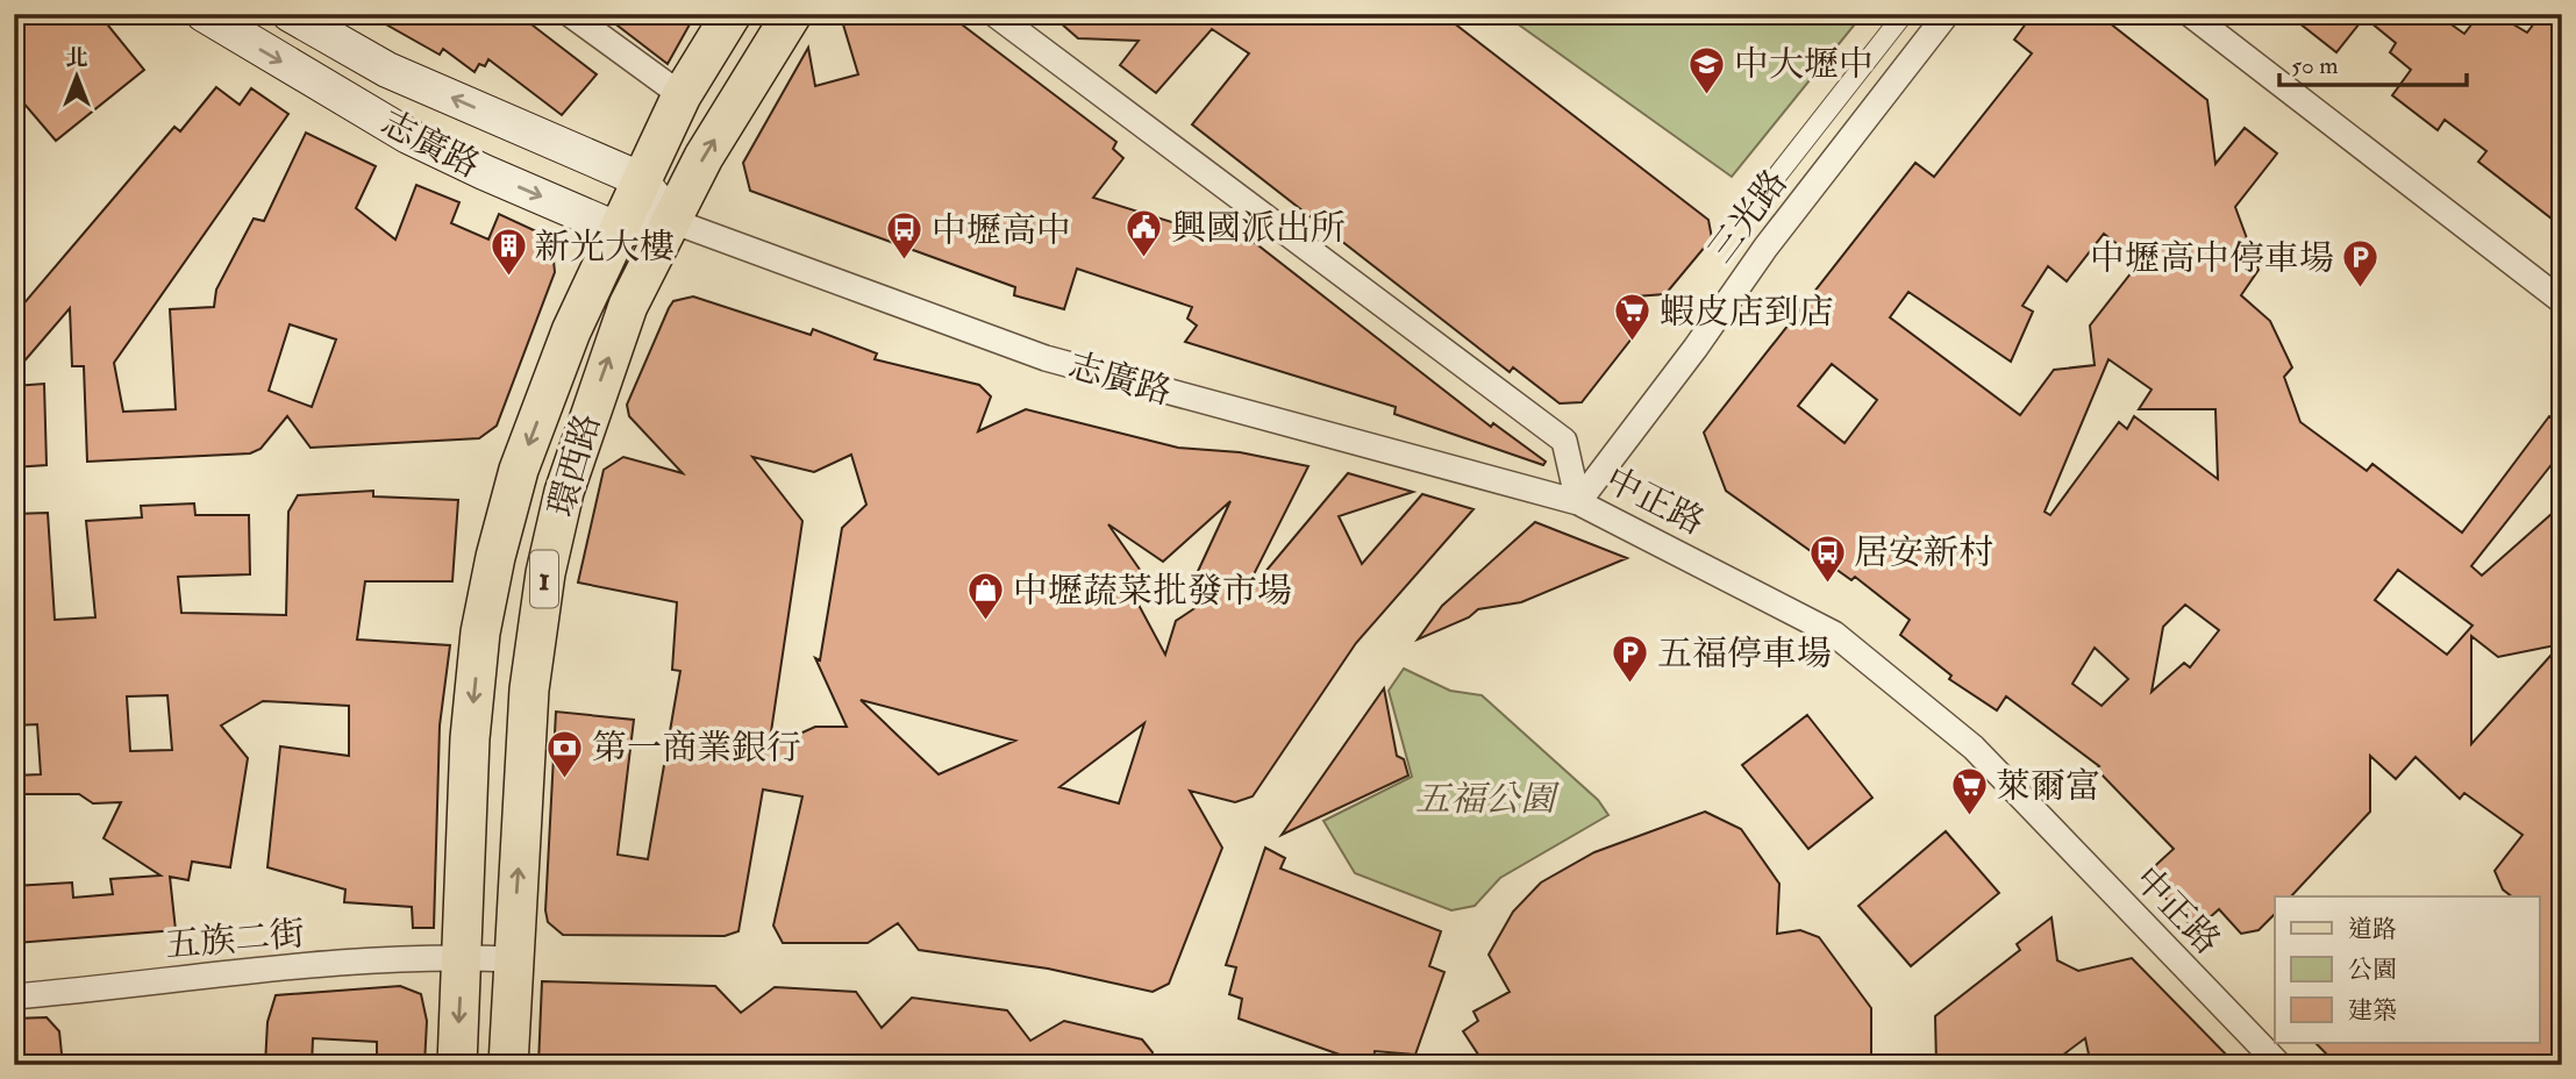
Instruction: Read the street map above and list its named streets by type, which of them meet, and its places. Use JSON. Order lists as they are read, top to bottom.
{
  "streets": {
    "main road": ["志廣路", "環西路", "1"],
    "street": ["三光路", "中正路", "五族二街"]
  },
  "crossings": [
    ["志廣路", "三光路"],
    ["志廣路", "環西路"],
    ["志廣路", "中正路"],
    ["志廣路", "1"],
    ["三光路", "中正路"],
    ["環西路", "1"],
    ["環西路", "五族二街"]
  ],
  "parks": ["五福公園"],
  "places": {
    "school or university": ["中大壢中"],
    "public building": ["興國派出所"],
    "bus stop": ["中壢高中", "居安新村"],
    "building": ["新光大樓"],
    "parking": ["中壢高中停車場", "五福停車場"],
    "supermarket": ["蝦皮店到店", "萊爾富"],
    "shop": ["中壢蔬菜批發市場"],
    "bank": ["第一商業銀行"]
  },
  "legend": ["道路", "公園", "建築"],
  "scale_bar": "50 m",
  "north": "top"
}
